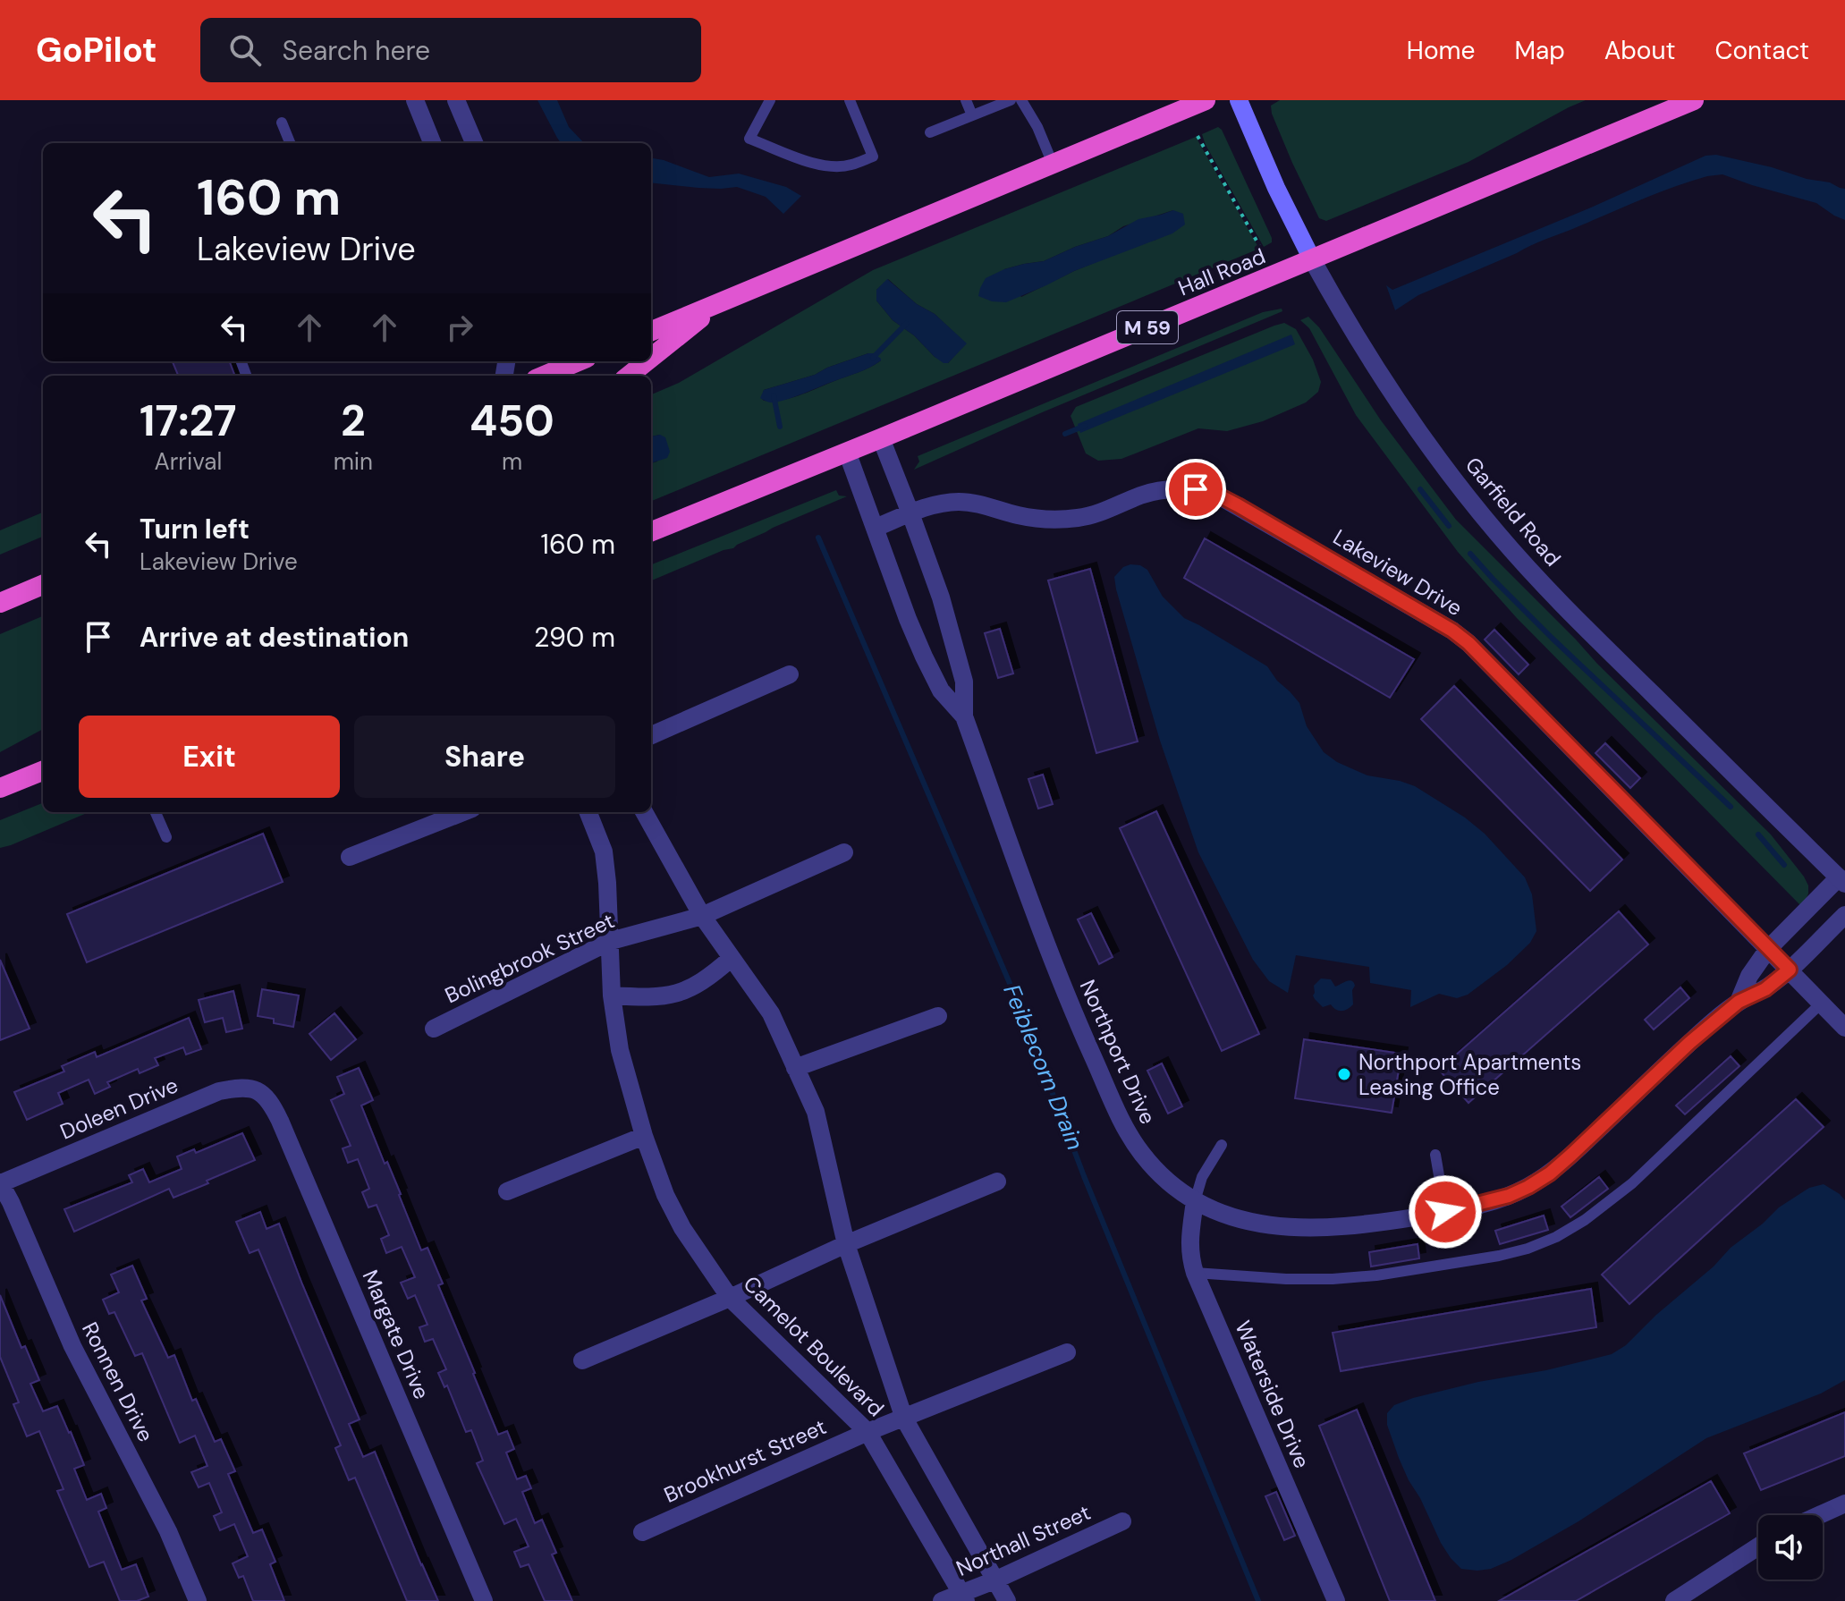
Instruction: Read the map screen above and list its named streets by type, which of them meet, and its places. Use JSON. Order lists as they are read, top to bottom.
{
  "streets": {
    "highway": ["Hall Road", "M 59"],
    "main road": ["Garfield Road"],
    "street": [
      "Lakeview Drive",
      "Bolingbrook Street",
      "Northport Drive",
      "Doleen Drive",
      "Margate Drive",
      "Camelot Boulevard",
      "Ronnen Drive",
      "Waterside Drive",
      "Brookhurst Street",
      "Northall Street"
    ]
  },
  "crossings": [
    ["Hall Road", "Garfield Road"],
    ["Hall Road", "Northport Drive"],
    ["Garfield Road", "Northport Drive"],
    ["Lakeview Drive", "Northport Drive"],
    ["Bolingbrook Street", "Camelot Boulevard"],
    ["Northport Drive", "Waterside Drive"],
    ["Doleen Drive", "Margate Drive"],
    ["Doleen Drive", "Ronnen Drive"],
    ["Camelot Boulevard", "Brookhurst Street"],
    ["Camelot Boulevard", "Northall Street"]
  ],
  "water": ["Feiblecorn Drain"],
  "places": ["Northport Apartments Leasing Office"],
  "page": {
    "header": "GoPilot",
    "search": "Search here",
    "nav": [
      "Home",
      "Map",
      "About",
      "Contact"
    ],
    "turn": ["160 m", "Lakeview Drive"],
    "eta": [
      "17:27",
      "Arrival",
      "2",
      "min",
      "450",
      "m"
    ],
    "list": [
      {
        "name": "Turn left",
        "note": "Lakeview Drive",
        "value": "160 m"
      },
      {
        "name": "Arrive at destination",
        "value": "290 m"
      }
    ],
    "buttons": ["Exit", "Share"]
  }
}
